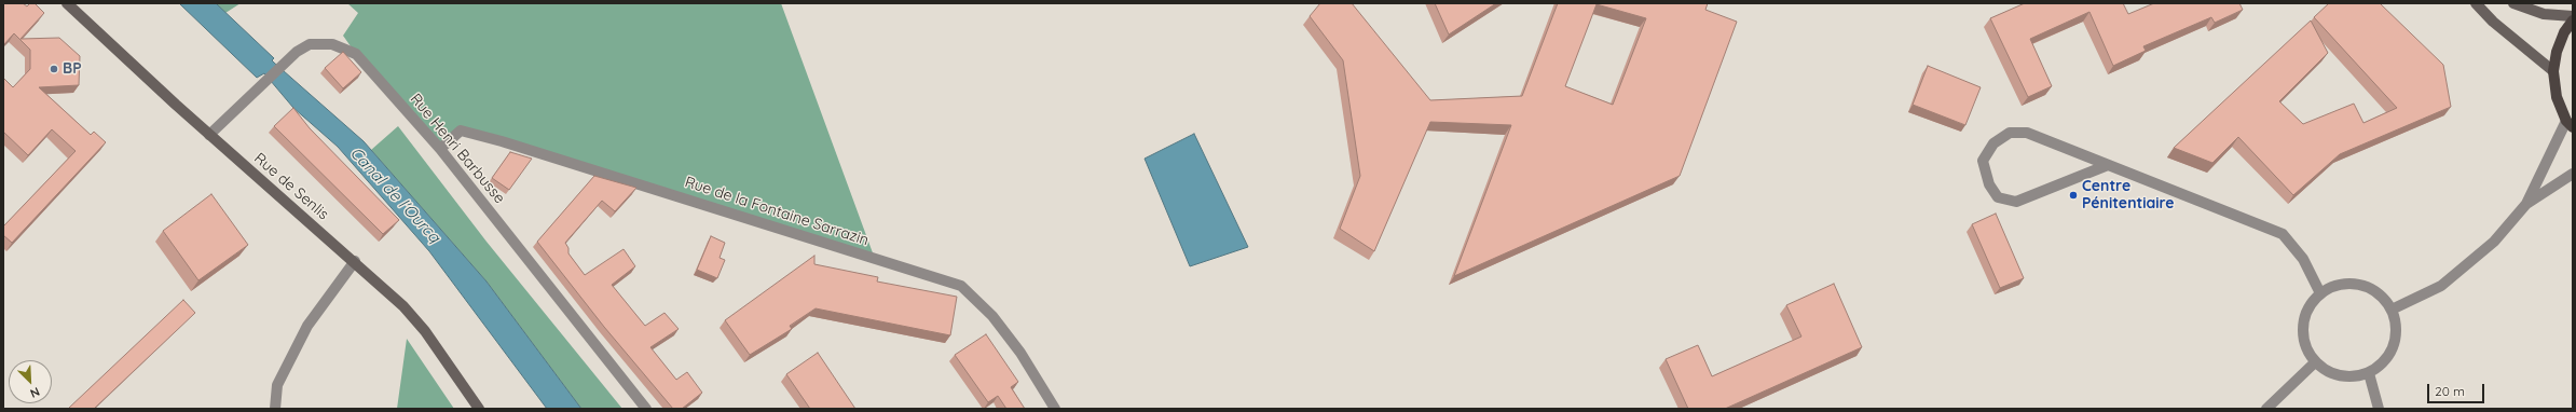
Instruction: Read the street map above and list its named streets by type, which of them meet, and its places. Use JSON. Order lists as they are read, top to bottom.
{
  "streets": {
    "main road": ["Rue de Senlis"],
    "street": ["Rue Henri Barbusse", "Rue de la Fontaine Sarrazin"]
  },
  "crossings": [
    ["Rue Henri Barbusse", "Rue de Senlis"],
    ["Rue Henri Barbusse", "Rue de la Fontaine Sarrazin"]
  ],
  "water": ["Canal de l'Ourcq"],
  "places": ["BP", "Centre Pénitentiaire"],
  "scale_bar": "20 m",
  "north": "bottom right"
}
